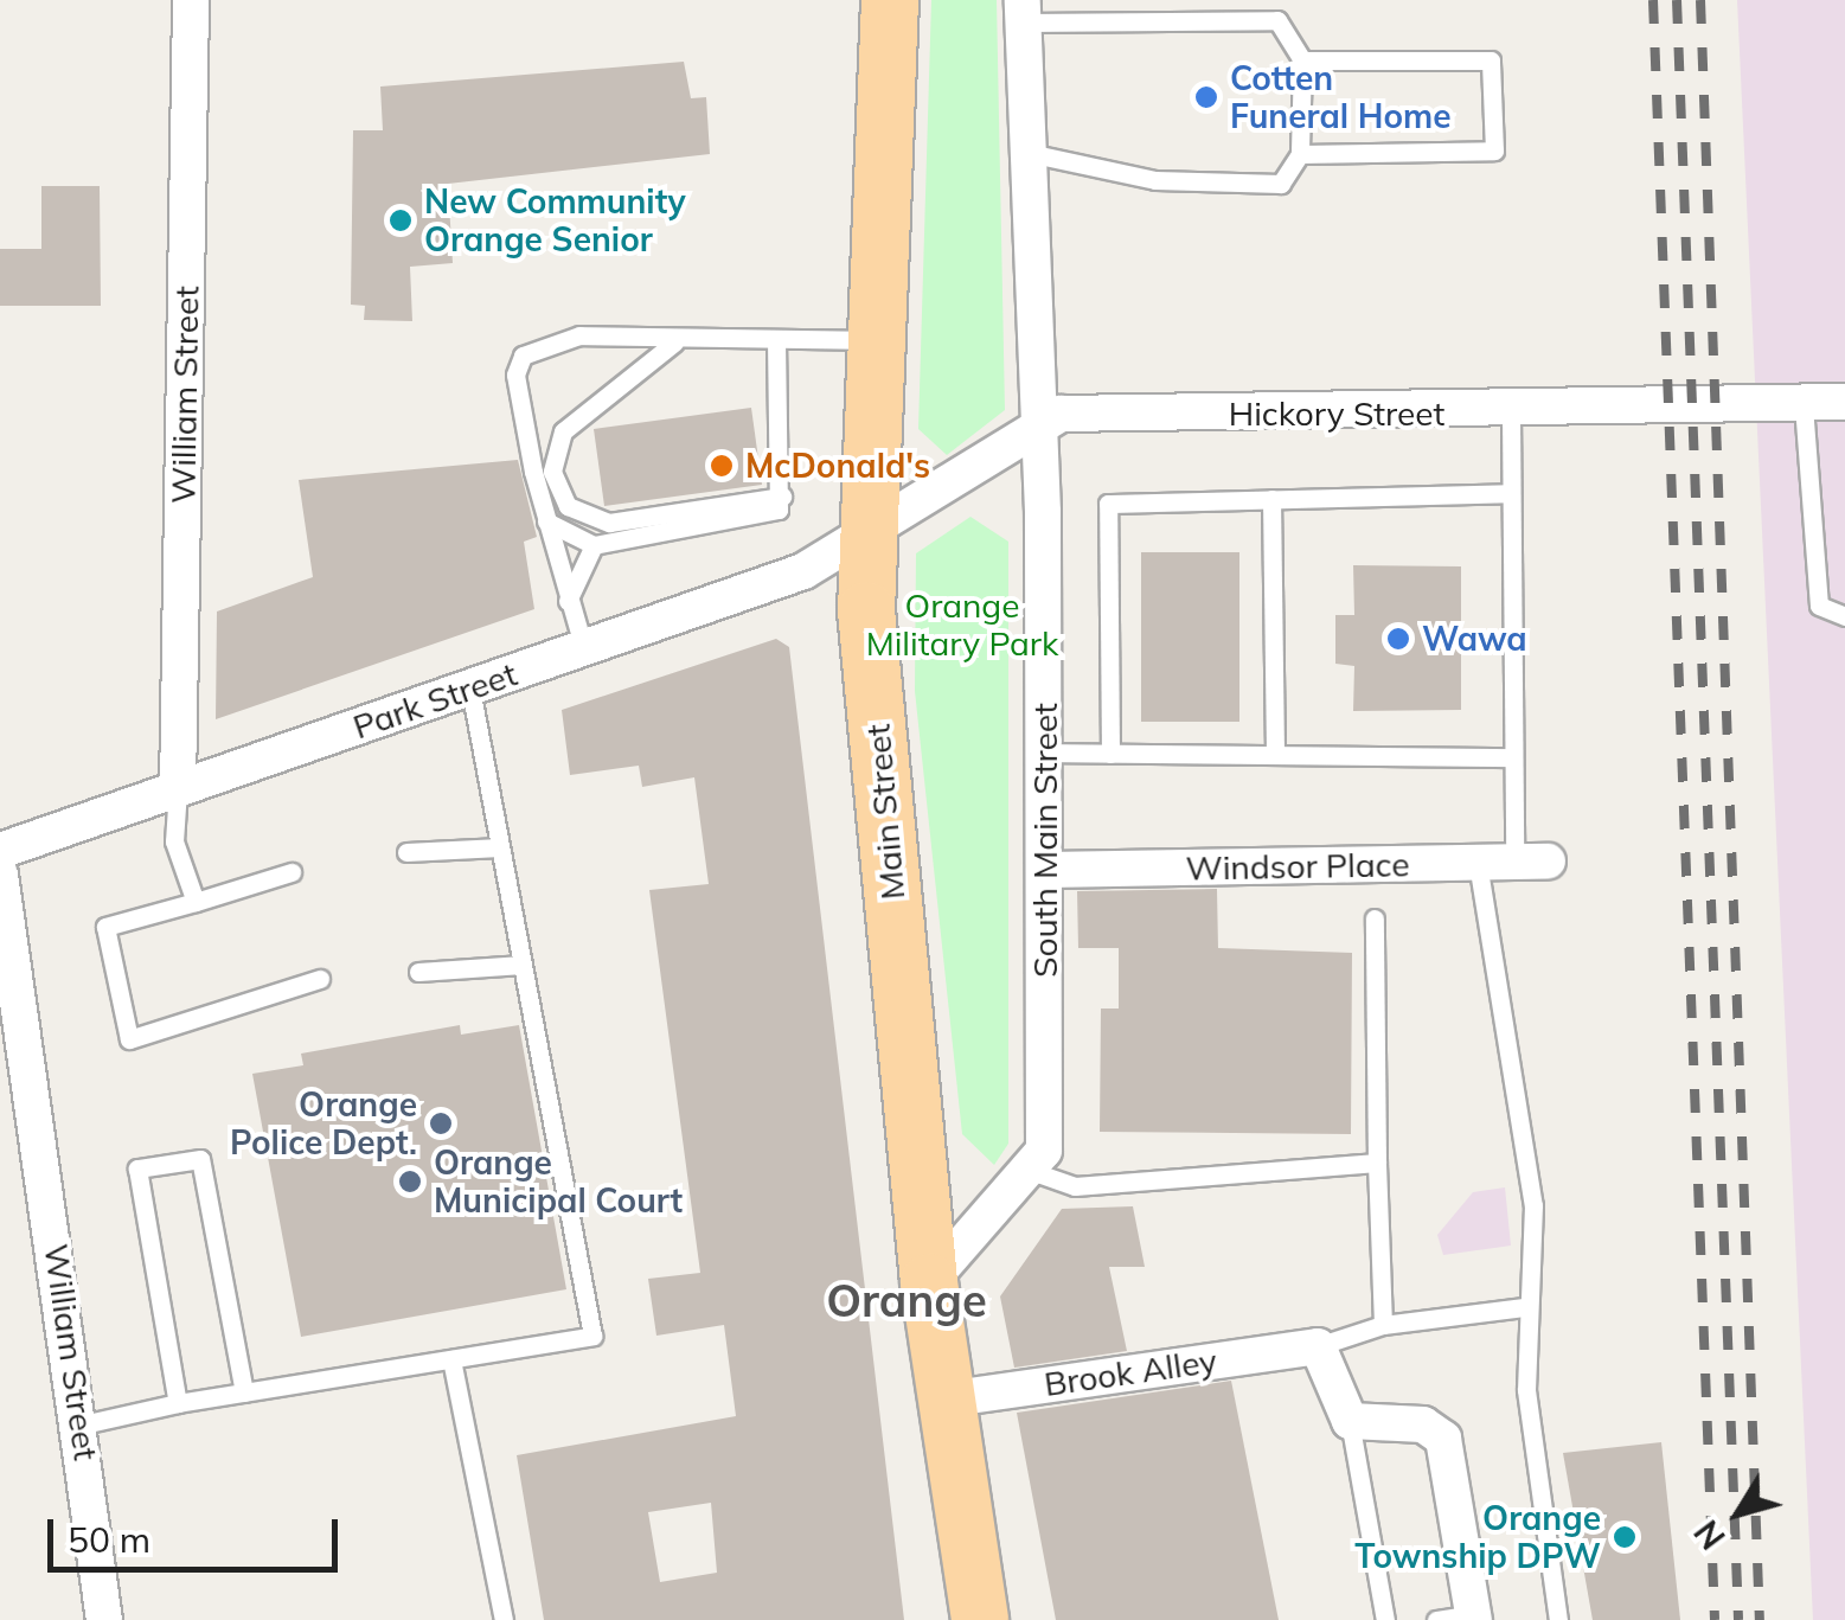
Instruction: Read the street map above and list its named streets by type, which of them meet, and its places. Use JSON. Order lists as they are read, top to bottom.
{
  "streets": {
    "main road": ["Main Street"],
    "street": [
      "William Street",
      "Hickory Street",
      "Park Street",
      "South Main Street",
      "Windsor Place",
      "Brook Alley"
    ]
  },
  "crossings": [
    ["William Street", "Park Street"],
    ["Hickory Street", "Park Street"],
    ["Hickory Street", "Main Street"],
    ["Hickory Street", "South Main Street"],
    ["Park Street", "Main Street"],
    ["Main Street", "South Main Street"],
    ["Main Street", "Brook Alley"],
    ["South Main Street", "Windsor Place"]
  ],
  "districts": ["Orange"],
  "parks": ["Orange Military Park"],
  "places": [
    "Cotten Funeral Home",
    "New Community Orange Senior",
    "McDonald's",
    "Wawa",
    "Orange Police Dept.",
    "Orange Municipal Court",
    "Orange Township DPW"
  ],
  "scale_bar": "50 m",
  "north": "bottom left"
}
